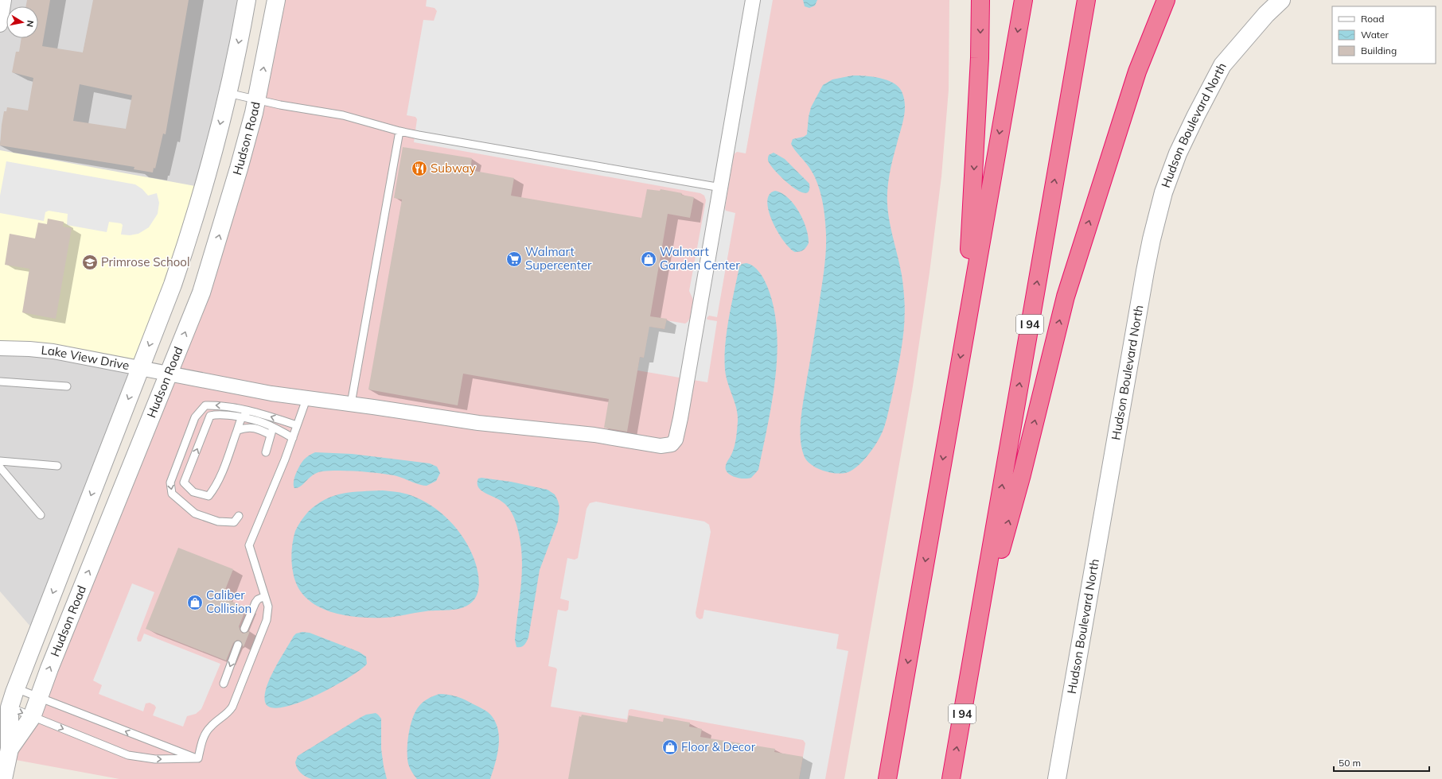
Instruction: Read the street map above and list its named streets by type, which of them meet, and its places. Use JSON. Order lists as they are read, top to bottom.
{
  "streets": {
    "highway": ["I 94"],
    "street": ["Hudson Boulevard North", "Hudson Road", "Lake View Drive"]
  },
  "crossings": [
    ["Hudson Road", "Lake View Drive"]
  ],
  "places": {
    "restaurant": ["Subway"],
    "supermarket": ["Walmart Supercenter"],
    "shop": ["Walmart Garden Center", "Caliber Collision", "Floor & Decor"],
    "school or university": ["Primrose School"]
  },
  "legend": ["Road", "Water", "Building"],
  "scale_bar": "50 m",
  "north": "right"
}
